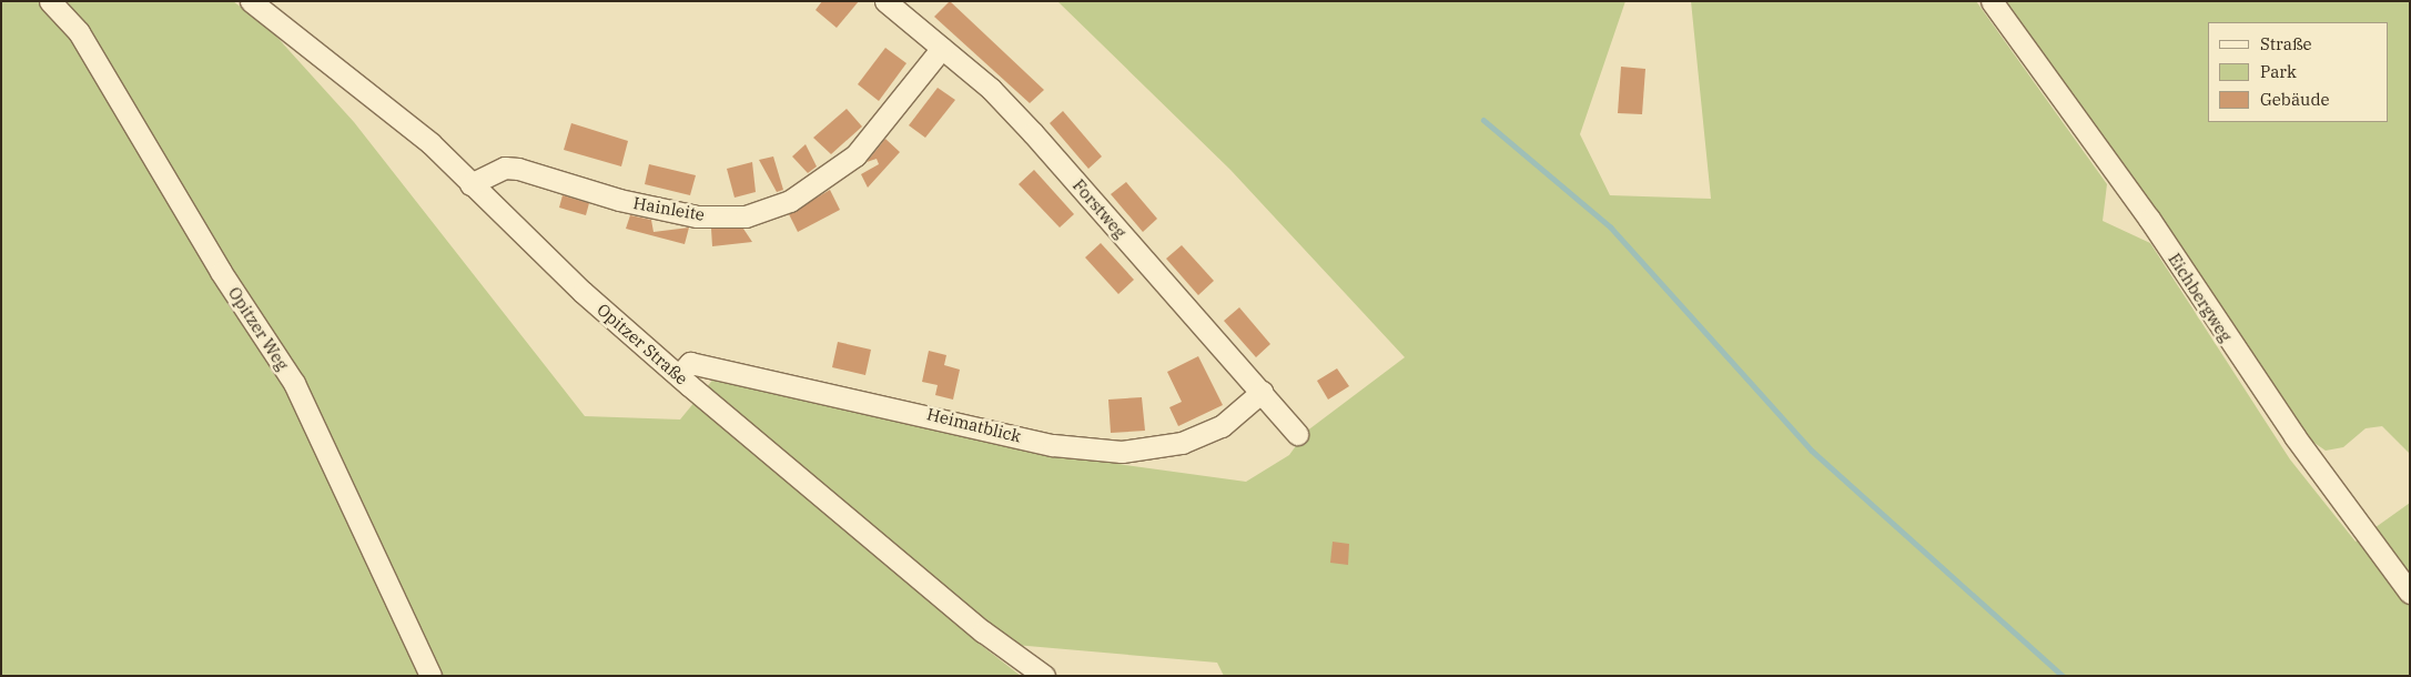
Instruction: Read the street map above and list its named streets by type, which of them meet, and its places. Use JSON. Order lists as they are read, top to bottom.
{
  "streets": {
    "street": [
      "Hainleite",
      "Forstweg",
      "Eichbergweg",
      "Opitzer Weg",
      "Opitzer Straße",
      "Heimatblick"
    ]
  },
  "crossings": [
    ["Hainleite", "Forstweg"],
    ["Hainleite", "Opitzer Straße"],
    ["Forstweg", "Heimatblick"],
    ["Opitzer Straße", "Heimatblick"]
  ],
  "legend": ["Straße", "Park", "Gebäude"]
}
